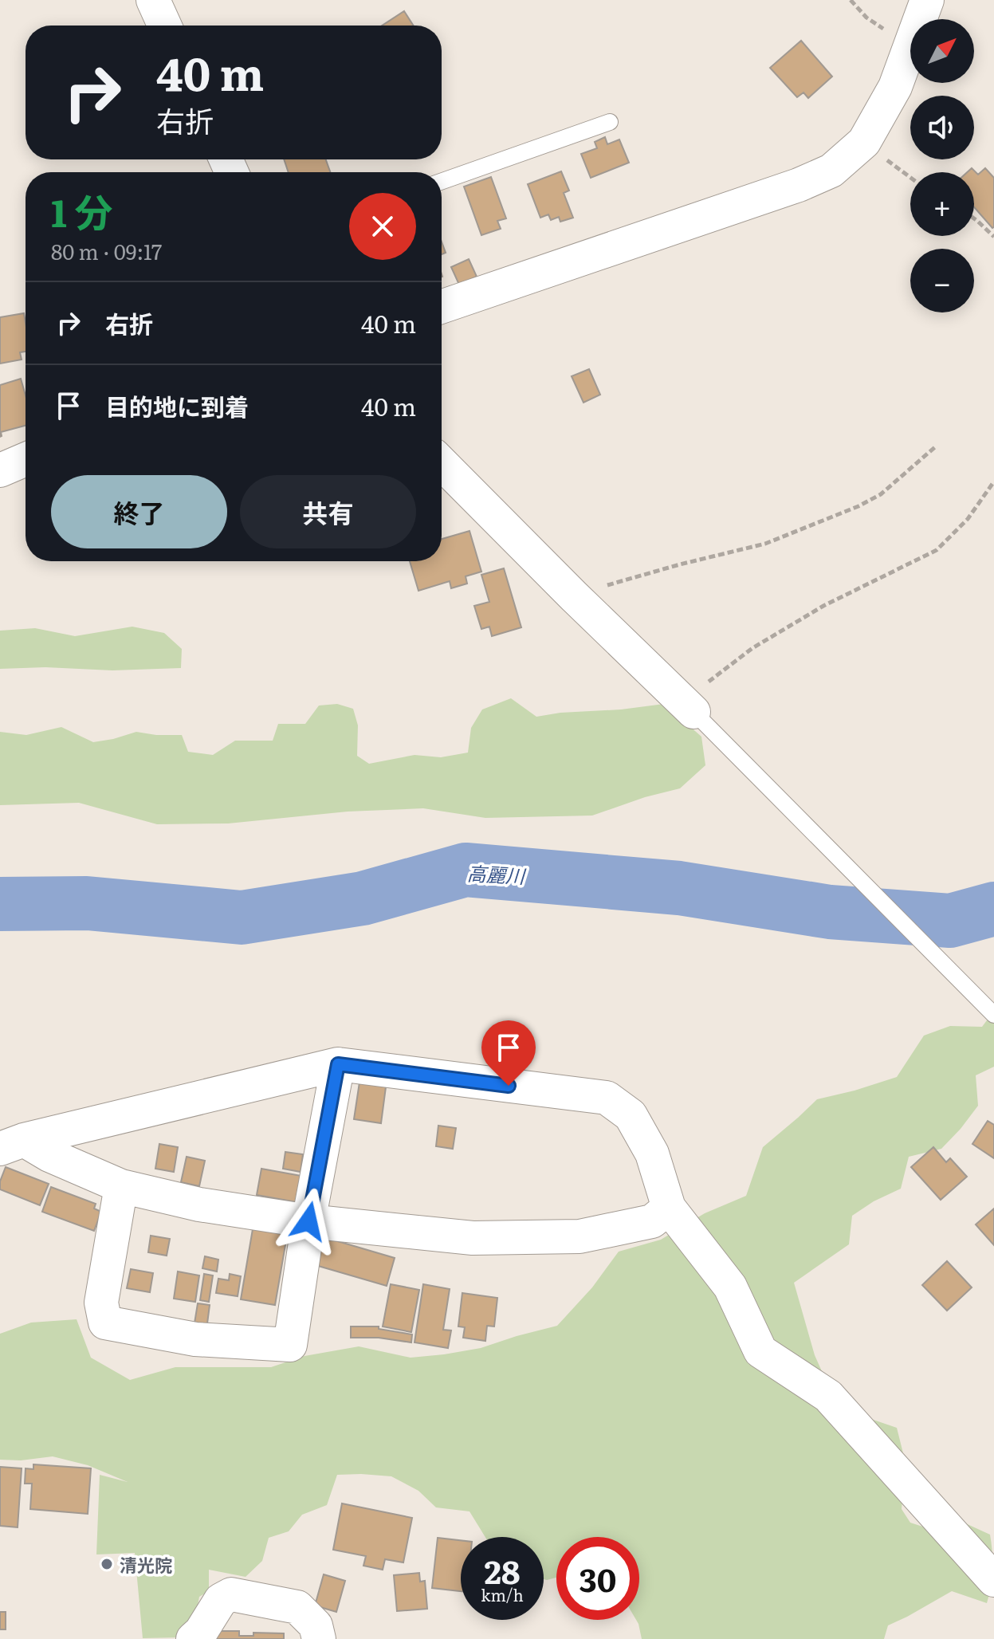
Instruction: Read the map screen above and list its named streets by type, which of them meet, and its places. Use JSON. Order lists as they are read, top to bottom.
{
  "water": ["高麗川"],
  "places": ["清光院"],
  "north": "top right",
  "page": {
    "map_buttons": ["+", "−"],
    "turn": ["40 m", "右折"],
    "heading": ["1 分", "80 m · 09:17"],
    "list": [
      {
        "name": "右折",
        "value": "40 m"
      },
      {
        "name": "目的地に到着",
        "value": "40 m"
      }
    ],
    "buttons": ["終了", "共有"],
    "speed": "28 km/h",
    "limit": "30"
  }
}
